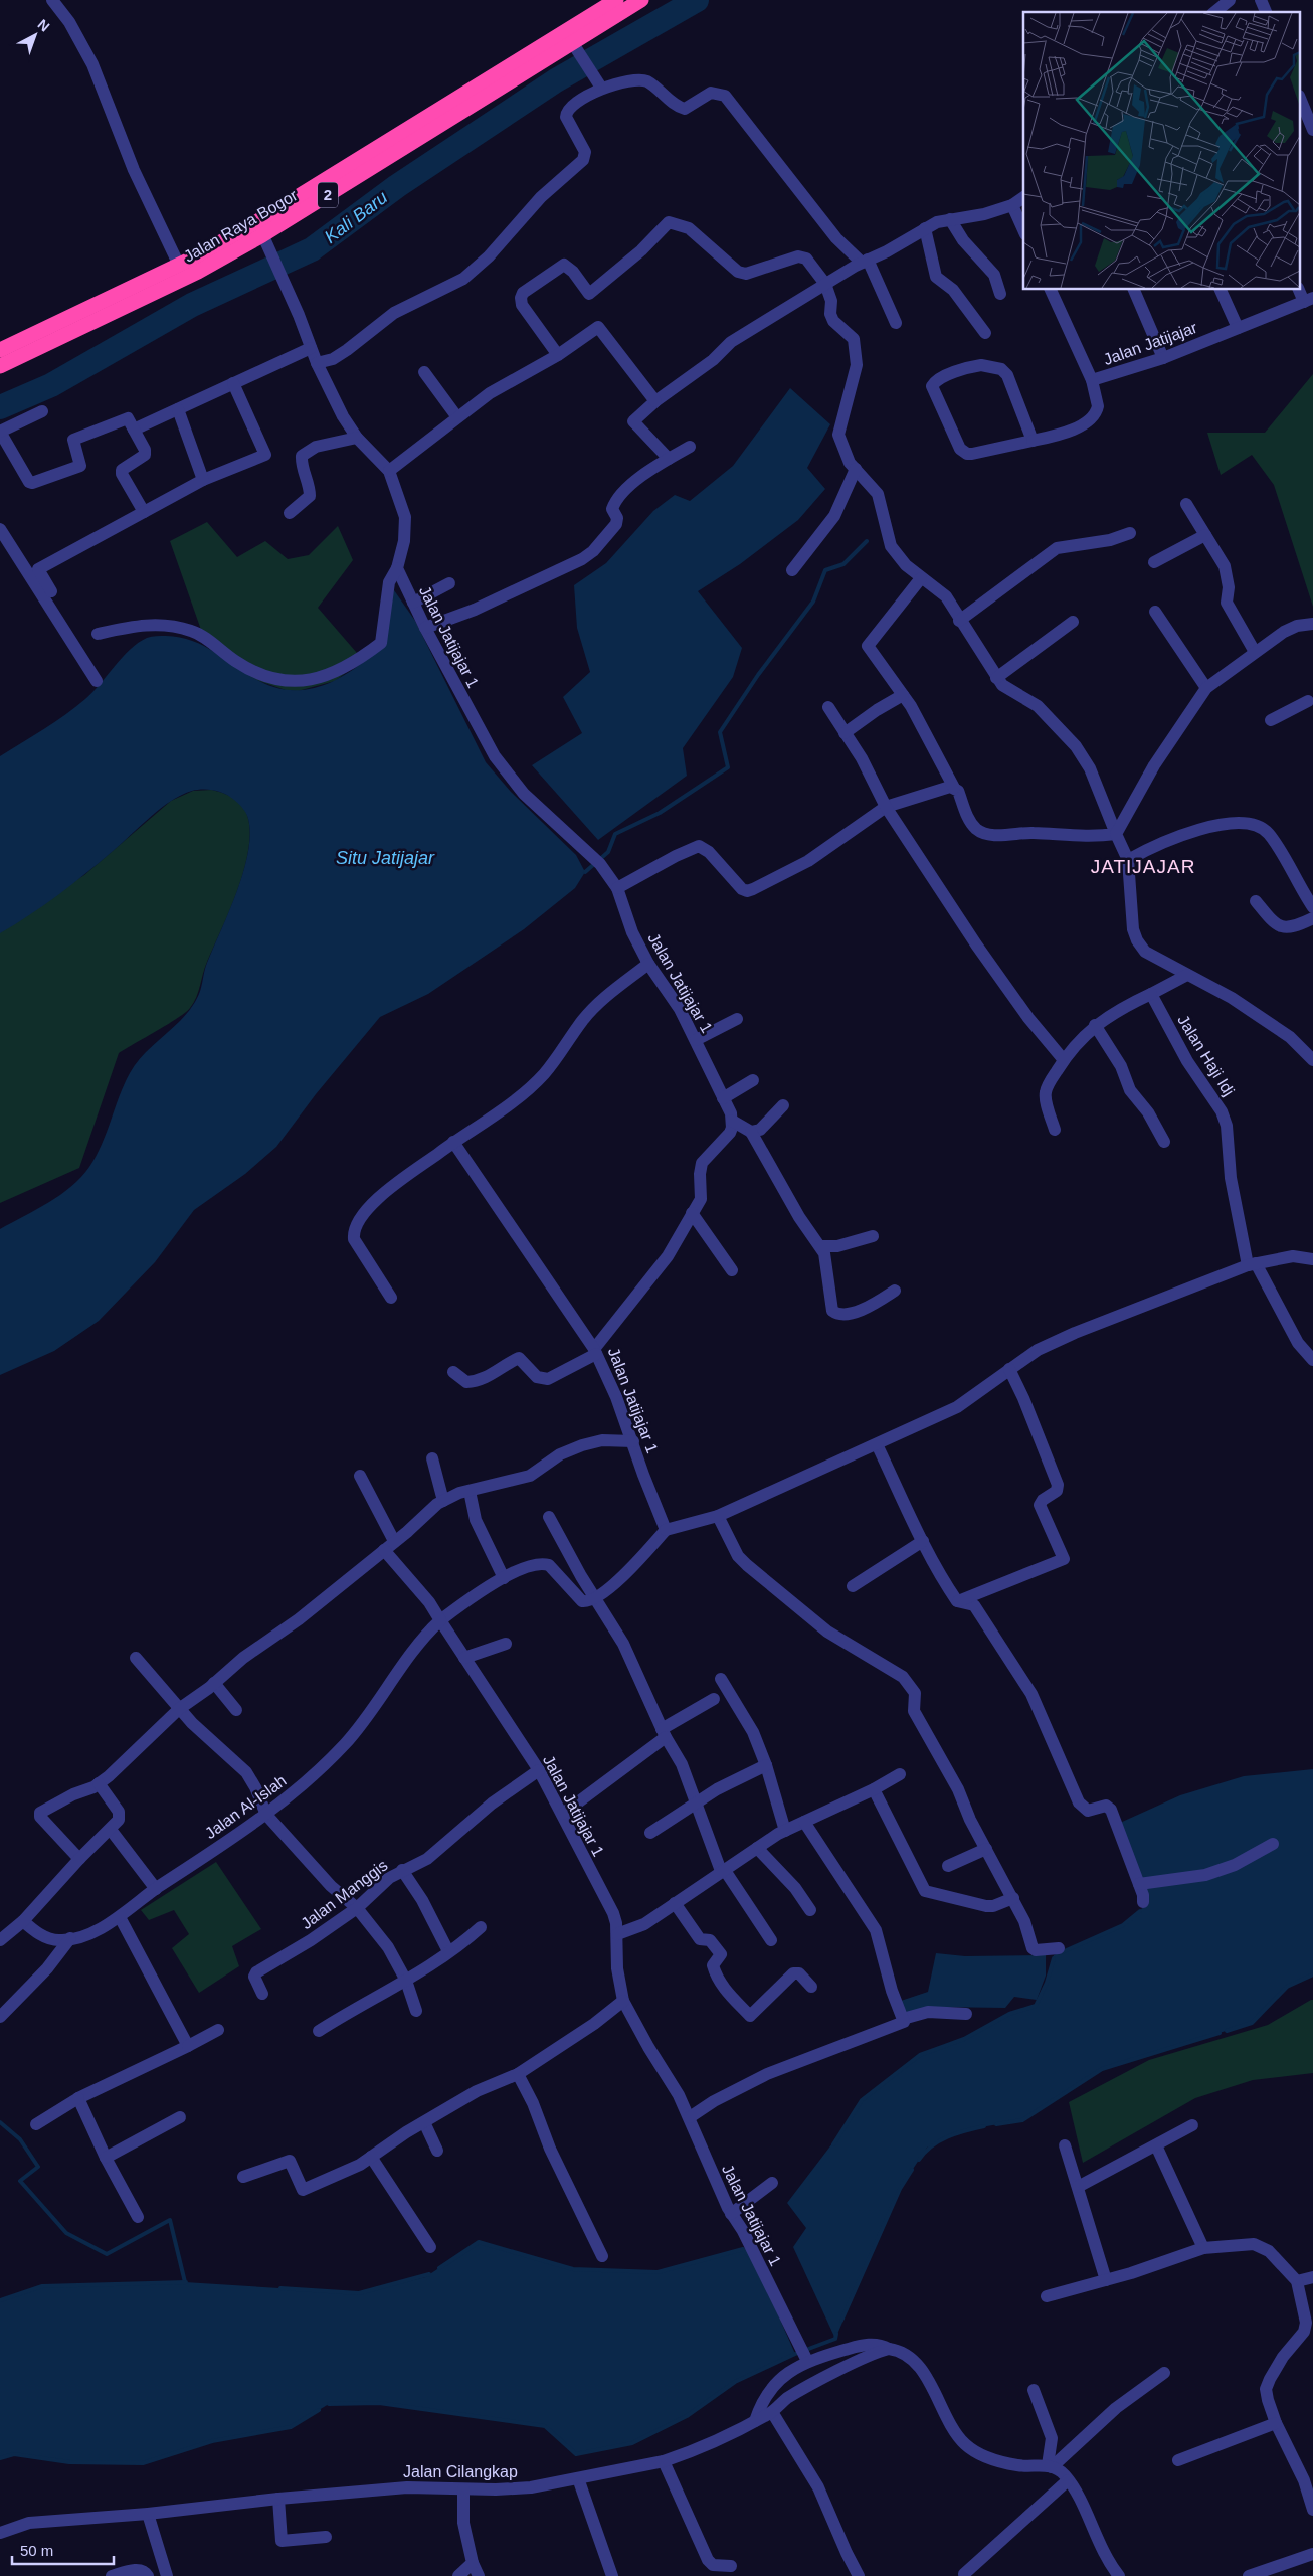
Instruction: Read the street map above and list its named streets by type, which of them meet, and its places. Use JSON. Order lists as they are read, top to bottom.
{
  "streets": {
    "highway": ["2", "Jalan Raya Bogor"],
    "street": [
      "Jalan Jatijajar",
      "Jalan Jatijajar 1",
      "Jalan Haji Idj",
      "Jalan Al-Islah",
      "Jalan Manggis",
      "Jalan Cilangkap"
    ]
  },
  "crossings": [
    ["Jalan Jatijajar 1", "Jalan Al-Islah"],
    ["Jalan Jatijajar 1", "Jalan Manggis"]
  ],
  "districts": ["JATIJAJAR"],
  "water": ["Kali Baru", "Situ Jatijajar"],
  "scale_bar": "50 m",
  "north": "top right"
}
